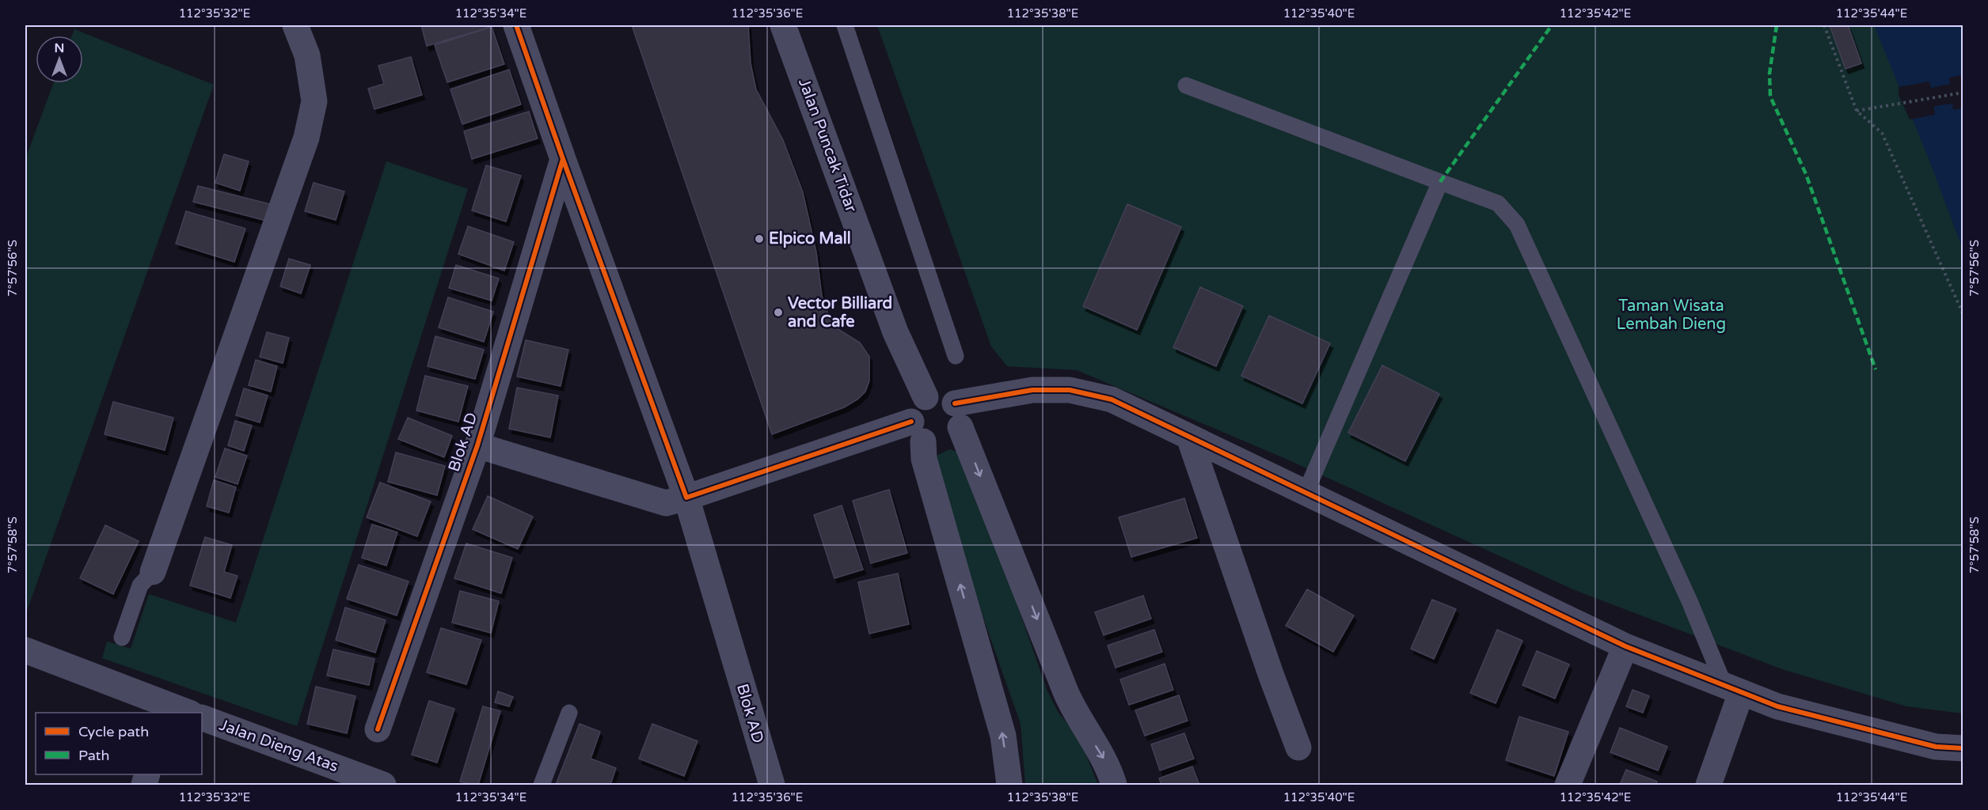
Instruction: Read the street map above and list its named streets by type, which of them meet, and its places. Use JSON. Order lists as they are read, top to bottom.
{
  "streets": {
    "street": ["Jalan Puncak Tidar", "Blok AD", "Jalan Dieng Atas"]
  },
  "crossings": [
    ["Jalan Puncak Tidar", "Blok AD"]
  ],
  "parks": ["Taman Wisata Lembah Dieng"],
  "places": ["Elpico Mall", "Vector Billiard and Cafe"],
  "legend": ["Cycle path", "Path"],
  "north": "top",
  "coordinates": [
    "112°35'32\"E",
    "112°35'34\"E",
    "112°35'36\"E",
    "112°35'38\"E",
    "112°35'40\"E",
    "112°35'42\"E",
    "112°35'44\"E",
    "7°57'56\"S",
    "7°57'58\"S"
  ]
}
